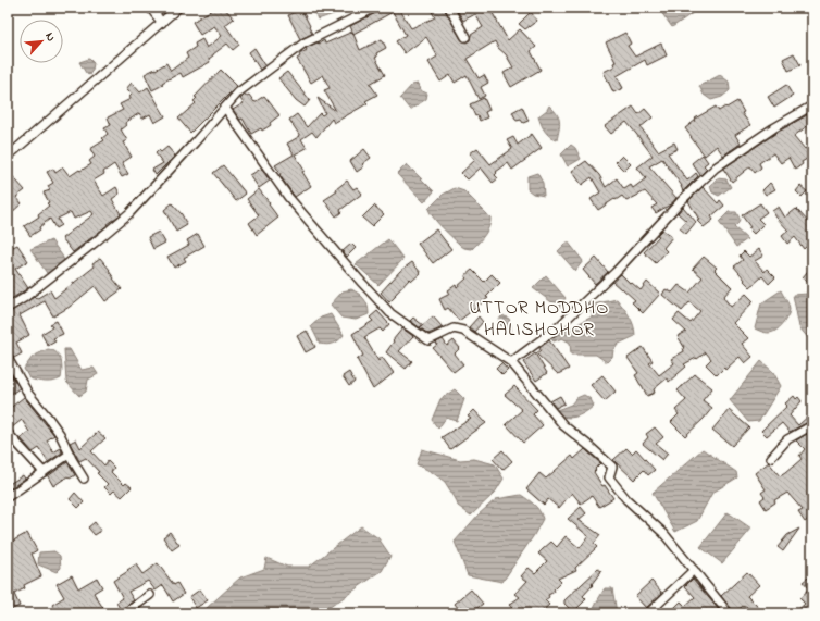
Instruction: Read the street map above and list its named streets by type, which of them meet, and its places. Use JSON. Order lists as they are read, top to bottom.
{
  "districts": ["UTTOR MODDHO HALISHOHOR"],
  "north": "top right"
}
